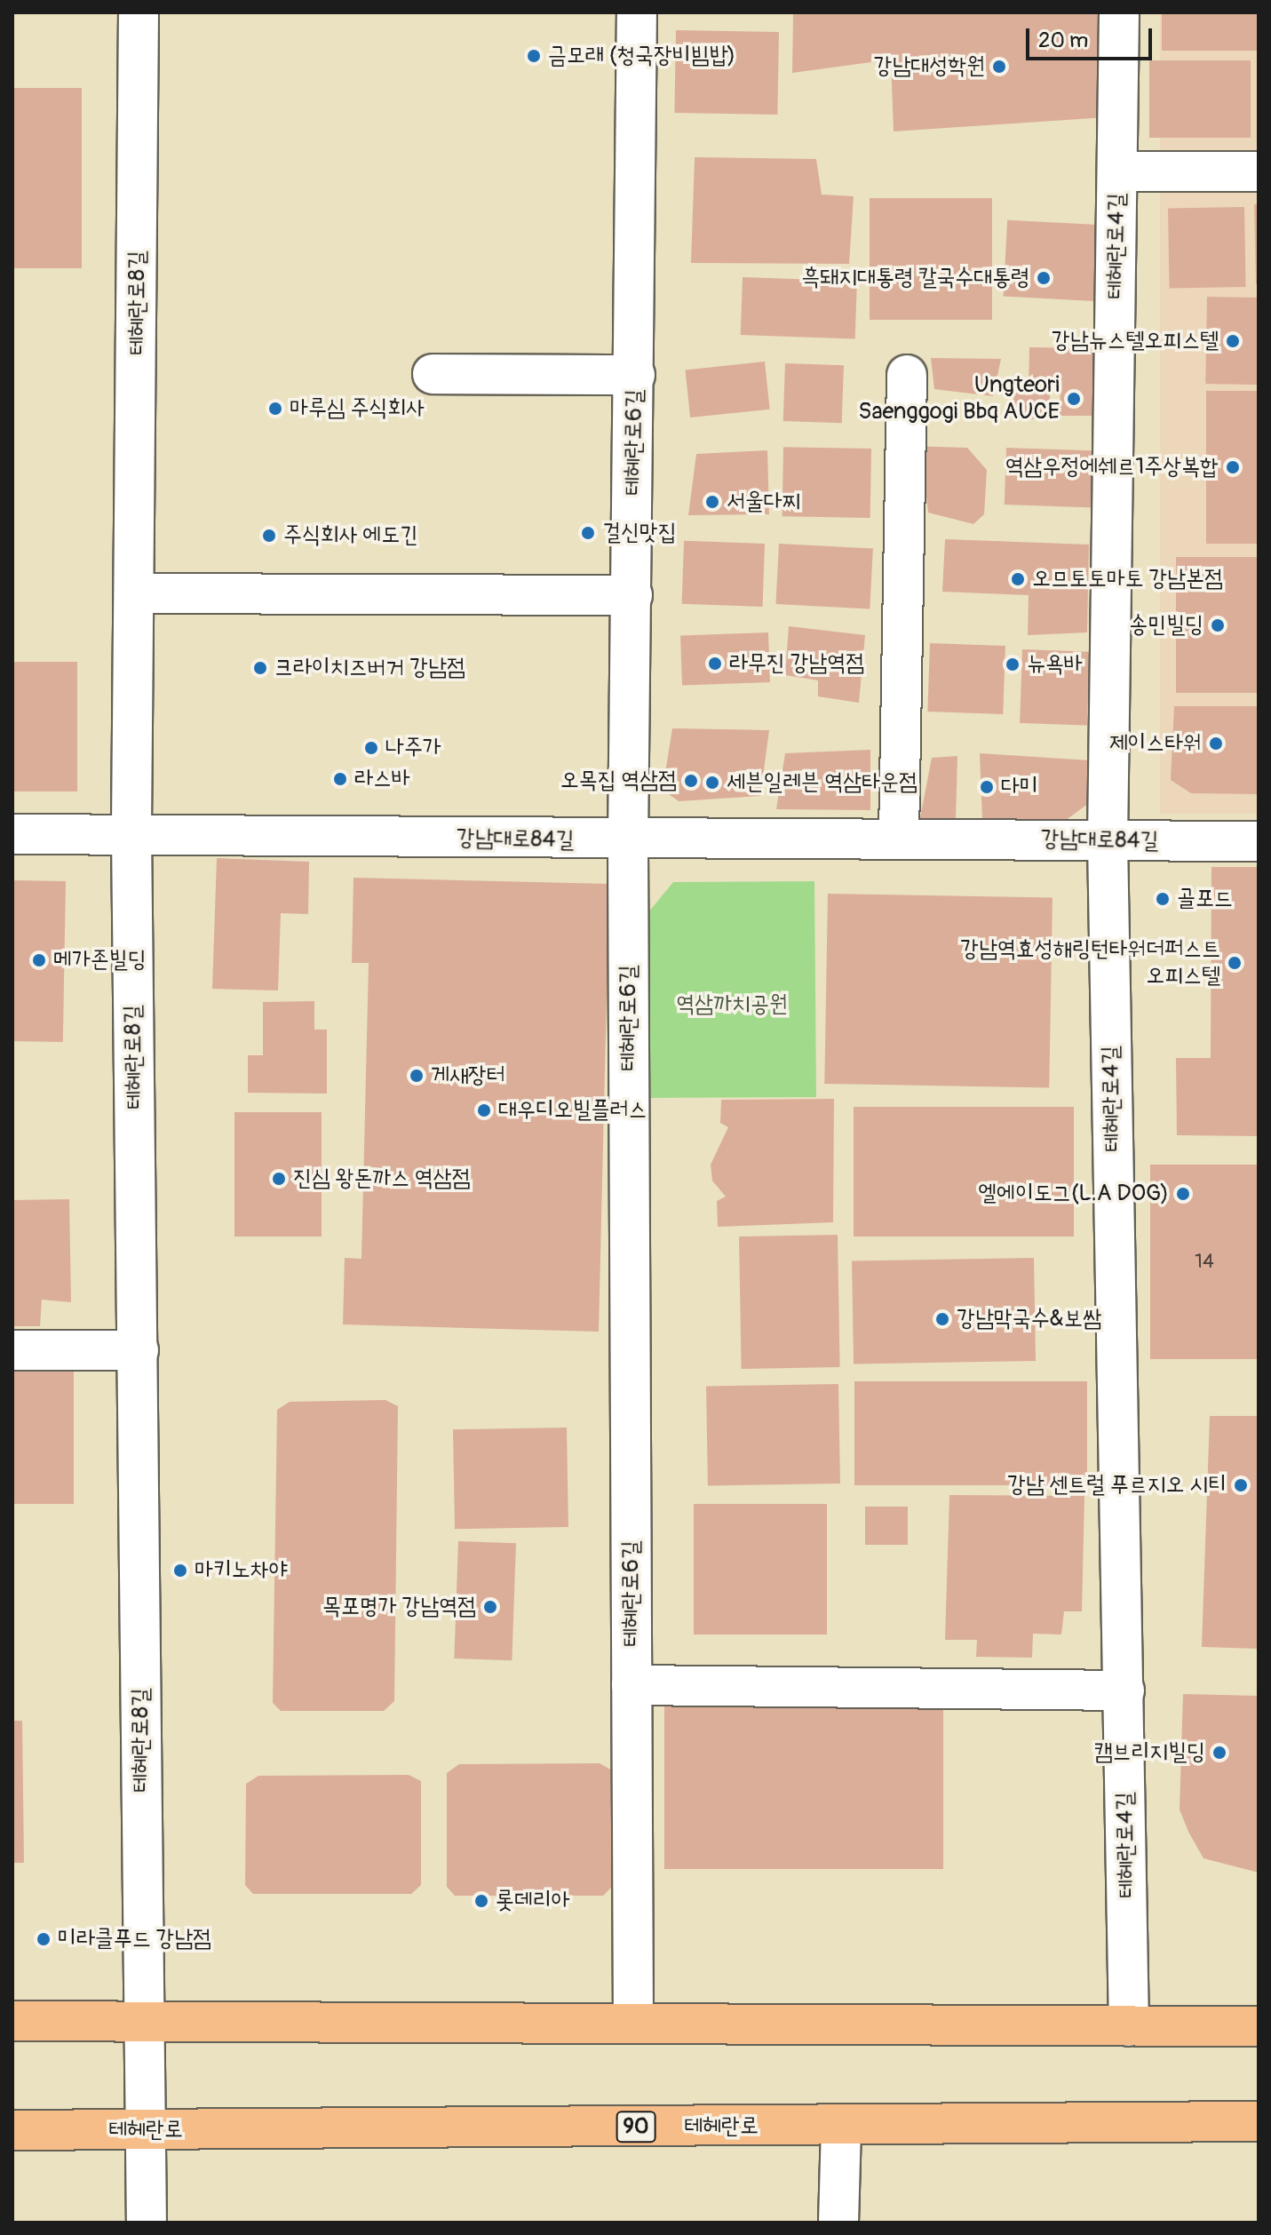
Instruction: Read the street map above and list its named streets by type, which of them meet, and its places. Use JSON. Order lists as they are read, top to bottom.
{
  "streets": {
    "main road": ["90", "테헤란로"],
    "street": [
      "테헤란로4길",
      "테헤란로8길",
      "테헤란로6길",
      "강남대로84길"
    ]
  },
  "crossings": [
    ["테헤란로4길", "강남대로84길"],
    ["테헤란로8길", "강남대로84길"],
    ["테헤란로8길", "테헤란로"],
    ["테헤란로6길", "강남대로84길"]
  ],
  "parks": ["역삼까치공원"],
  "places": [
    "금모래 (청국장비빔밥)",
    "강남대성학원",
    "흑돼지대통령 칼국수대통령",
    "강남뉴스텔오피스텔",
    "Ungteori Saenggogi Bbq AUCE",
    "마루심 주식회사",
    "역삼우정에쉐르1주상복합",
    "서울다찌",
    "걸신맛집",
    "주식회사 에도긴",
    "오므토토마토 강남본점",
    "송민빌딩",
    "라무진 강남역점",
    "뉴욕바",
    "크라이치즈버거 강남점",
    "제이스타워",
    "나주가",
    "라스바",
    "오목집 역삼점",
    "세븐일레븐 역삼타운점",
    "다미",
    "골포드",
    "메가존빌딩",
    "강남역효성해링턴타워더퍼스트 오피스텔",
    "게새장터",
    "대우디오빌플러스",
    "진심 왕돈까스 역삼점",
    "엘에이도그(L.A DOG)",
    "강남막국수&보쌈",
    "강남 센트럴 푸르지오 시티",
    "마키노차야",
    "목포명가 강남역점",
    "캠브리지빌딩",
    "롯데리아",
    "미라클푸드 강남점"
  ],
  "house_numbers": ["14"],
  "scale_bar": "20 m"
}
